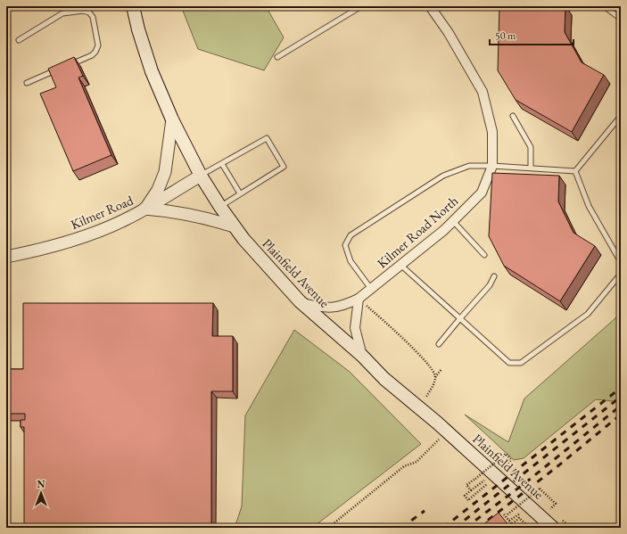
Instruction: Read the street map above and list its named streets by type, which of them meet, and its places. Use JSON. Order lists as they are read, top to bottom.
{
  "streets": {
    "main road": ["Plainfield Avenue"],
    "street": ["Kilmer Road", "Kilmer Road North"]
  },
  "crossings": [
    ["Kilmer Road", "Plainfield Avenue"],
    ["Kilmer Road North", "Plainfield Avenue"]
  ],
  "scale_bar": "50 m",
  "north": "top"
}
